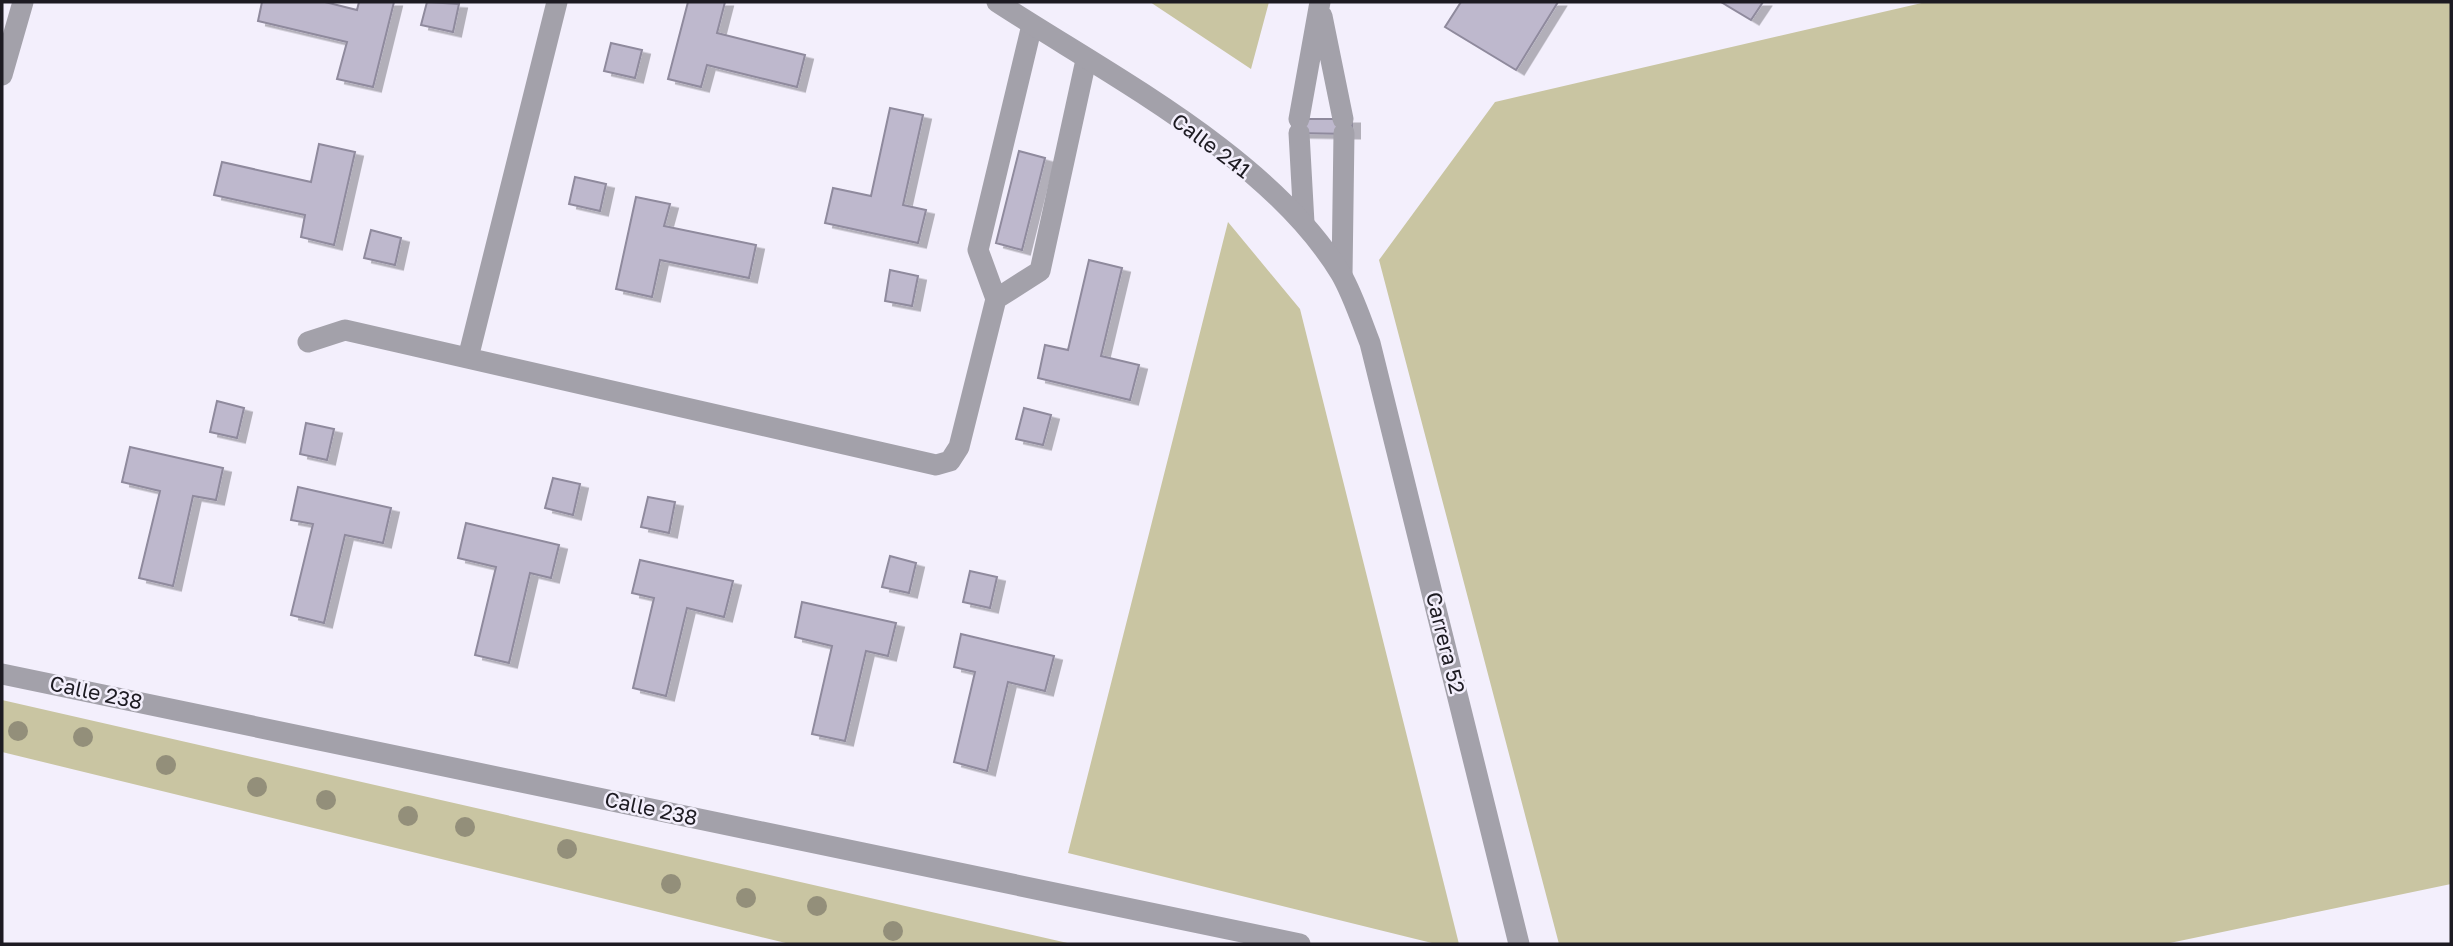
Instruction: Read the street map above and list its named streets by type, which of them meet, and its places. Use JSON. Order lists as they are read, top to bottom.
{
  "streets": {
    "street": ["Calle 241", "Carrera 52", "Calle 238"]
  },
  "crossings": [
    ["Calle 241", "Carrera 52"]
  ]
}
